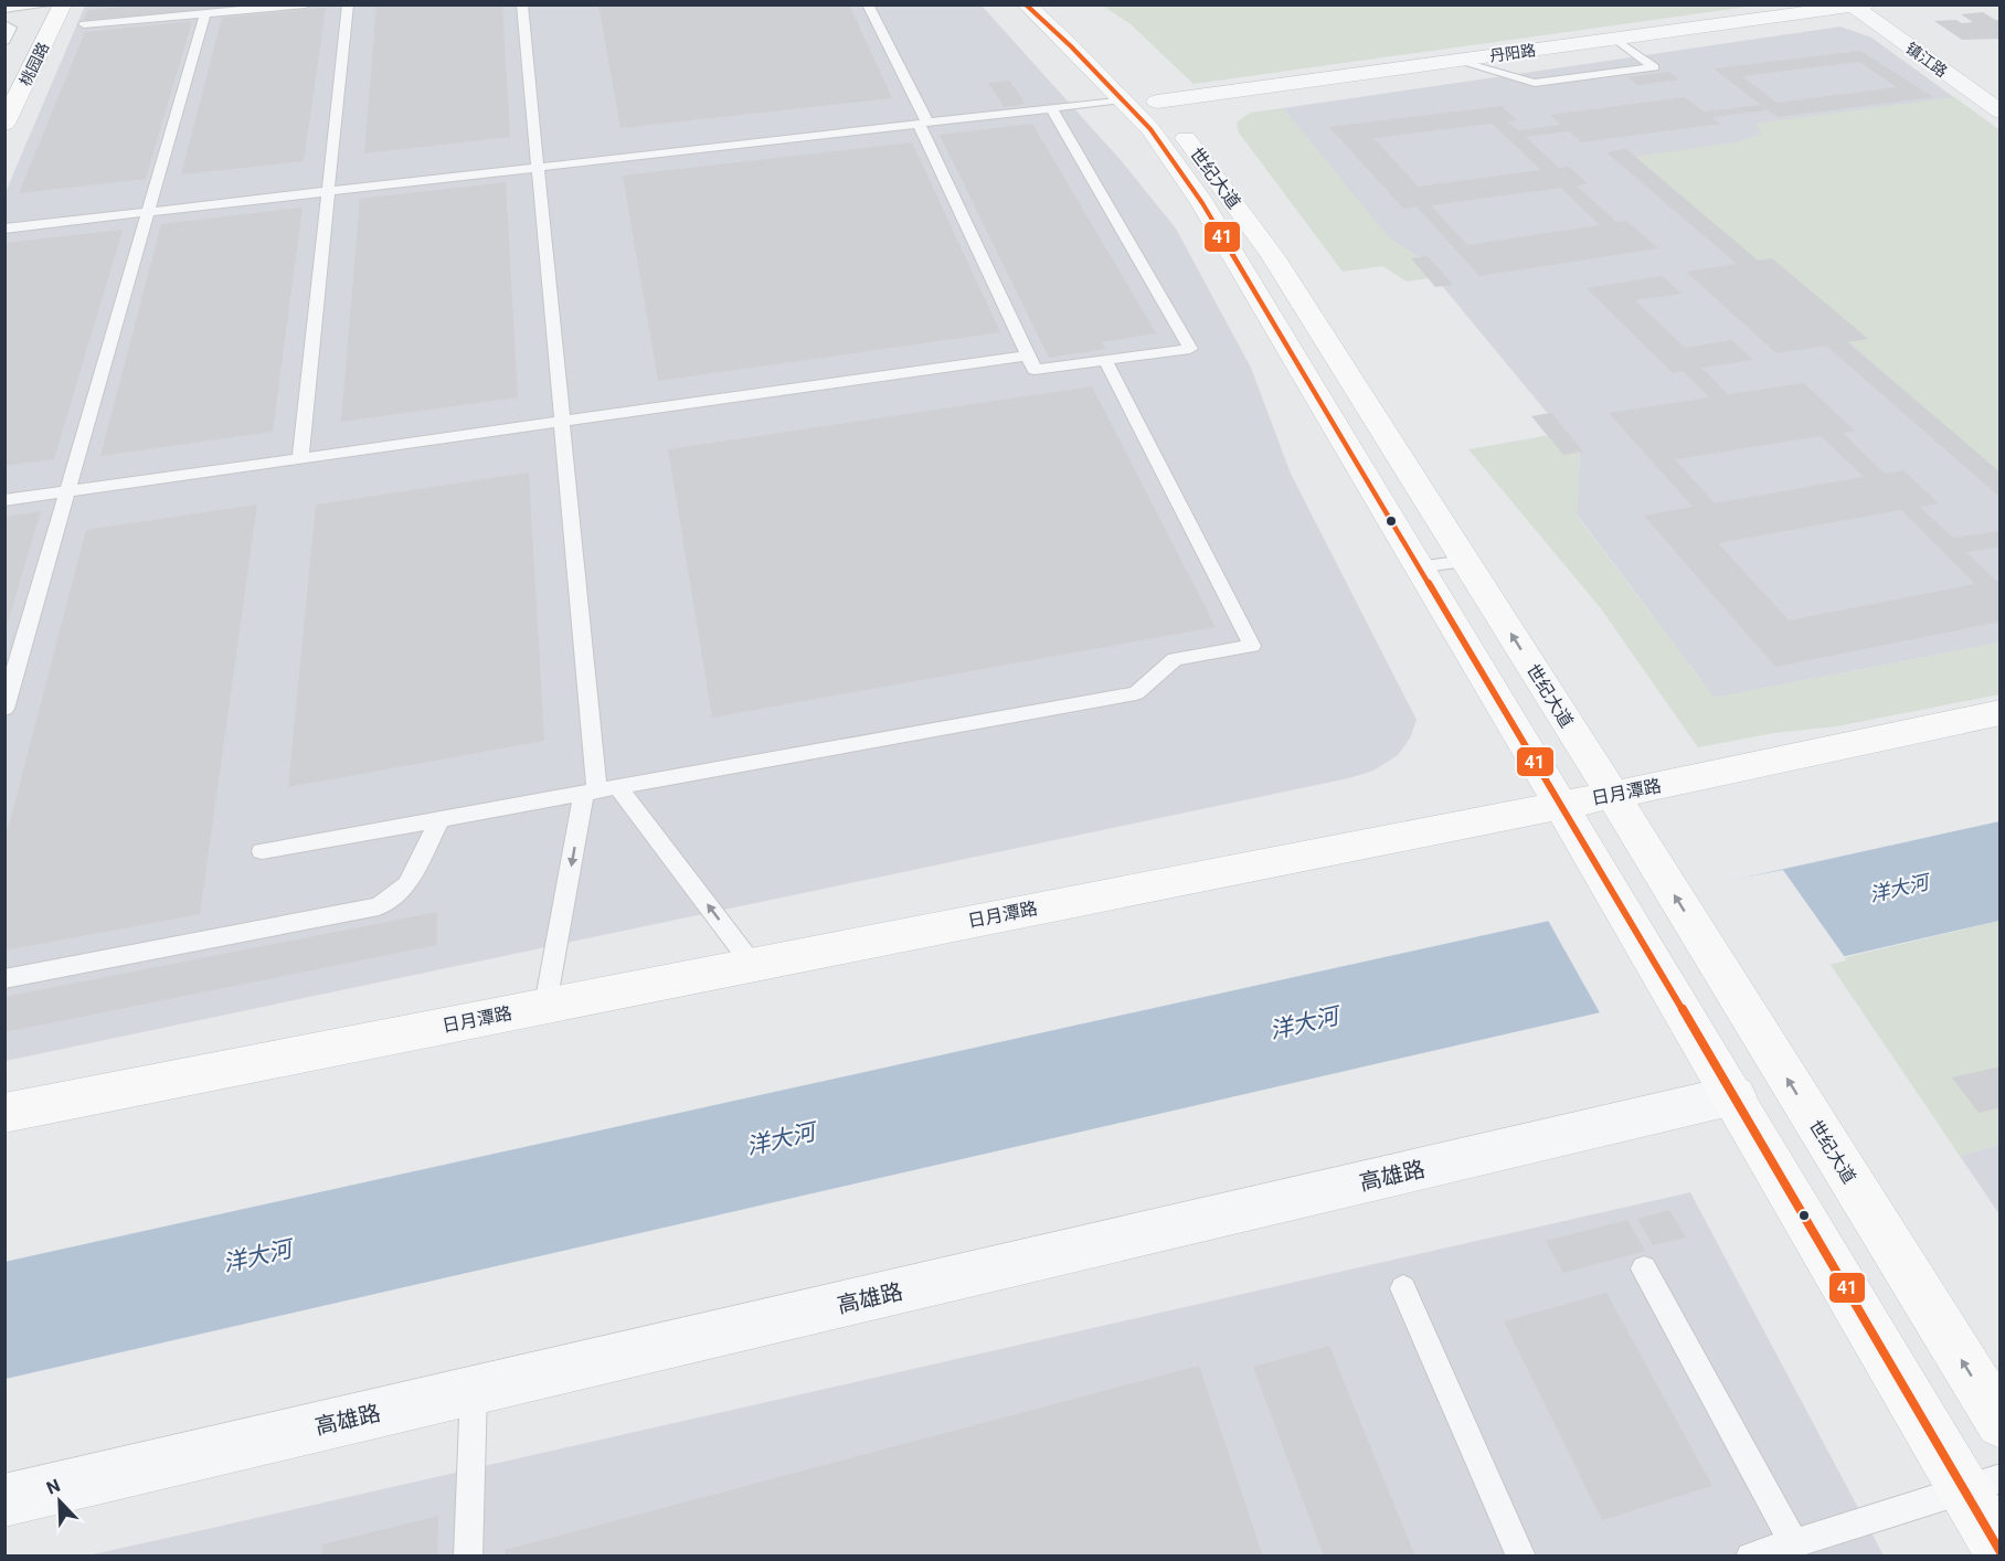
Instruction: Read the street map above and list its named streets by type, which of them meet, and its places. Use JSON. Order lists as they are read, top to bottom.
{
  "streets": {
    "street": [
      "丹阳路",
      "镇江路",
      "桃园路",
      "世纪大道",
      "日月潭路",
      "高雄路"
    ]
  },
  "crossings": [
    ["丹阳路", "镇江路"],
    ["丹阳路", "世纪大道"],
    ["世纪大道", "日月潭路"],
    ["世纪大道", "高雄路"]
  ],
  "water": ["洋大河"],
  "lines": ["transit line 41"],
  "north": "top left"
}
